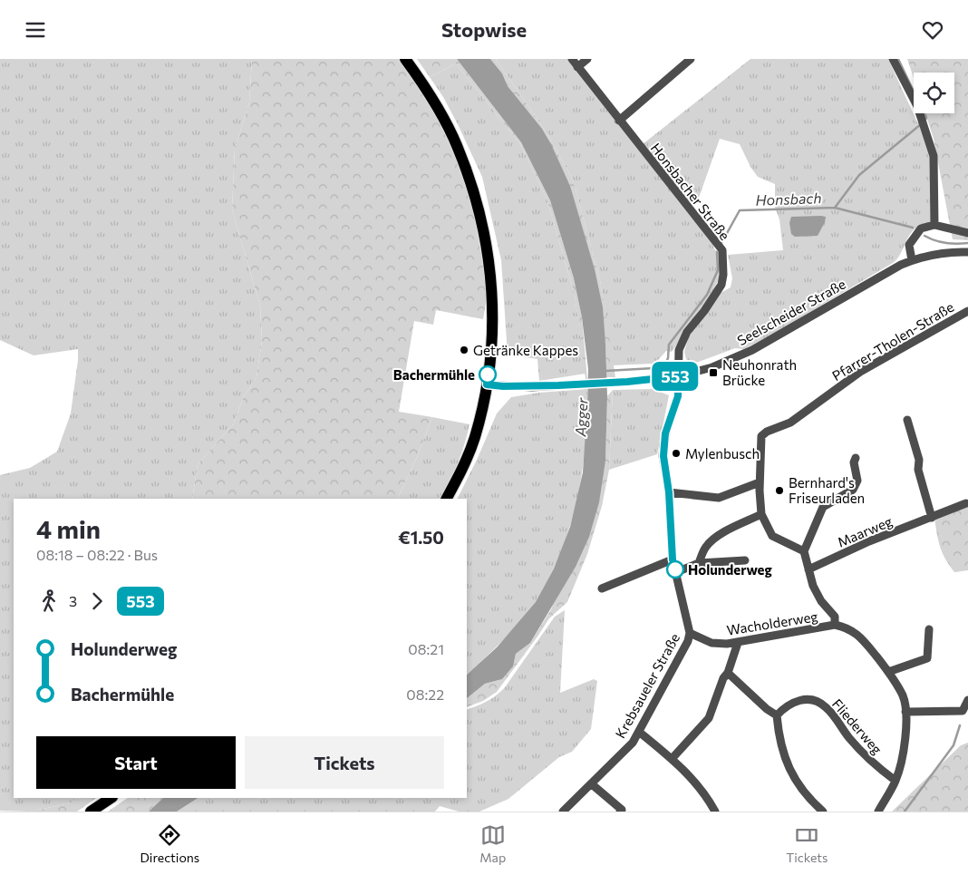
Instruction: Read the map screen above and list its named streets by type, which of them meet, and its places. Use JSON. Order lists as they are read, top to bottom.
{
  "streets": {
    "street": [
      "Honsbacher Straße",
      "Seelscheider Straße",
      "Pfarrer-Tholen-Straße",
      "Maarweg",
      "Wacholderweg",
      "Krebsaueler Straße",
      "Fliederweg"
    ]
  },
  "crossings": [
    ["Honsbacher Straße", "Seelscheider Straße"],
    ["Honsbacher Straße", "Krebsaueler Straße"],
    ["Seelscheider Straße", "Krebsaueler Straße"],
    ["Wacholderweg", "Krebsaueler Straße"]
  ],
  "water": ["Honsbach", "Agger"],
  "places": {
    "other": [
      "Getränke Kappes",
      "Bachermühle",
      "Mylenbusch",
      "Bernhard's Friseurladen",
      "Holunderweg"
    ],
    "transit": ["Neuhonrath Brücke"]
  },
  "lines": ["bus line 553"],
  "page": {
    "header": "Stopwise",
    "on_map": "553",
    "heading": ["4 min", "08:18 – 08:22 · Bus", "€1.50"],
    "legs": ["3", "553"],
    "list": [
      {
        "name": "Holunderweg",
        "value": "08:21"
      },
      {
        "name": "Bachermühle",
        "value": "08:22"
      }
    ],
    "buttons": ["Start", "Tickets"],
    "tabs": ["Directions", "Map", "Tickets"]
  }
}
